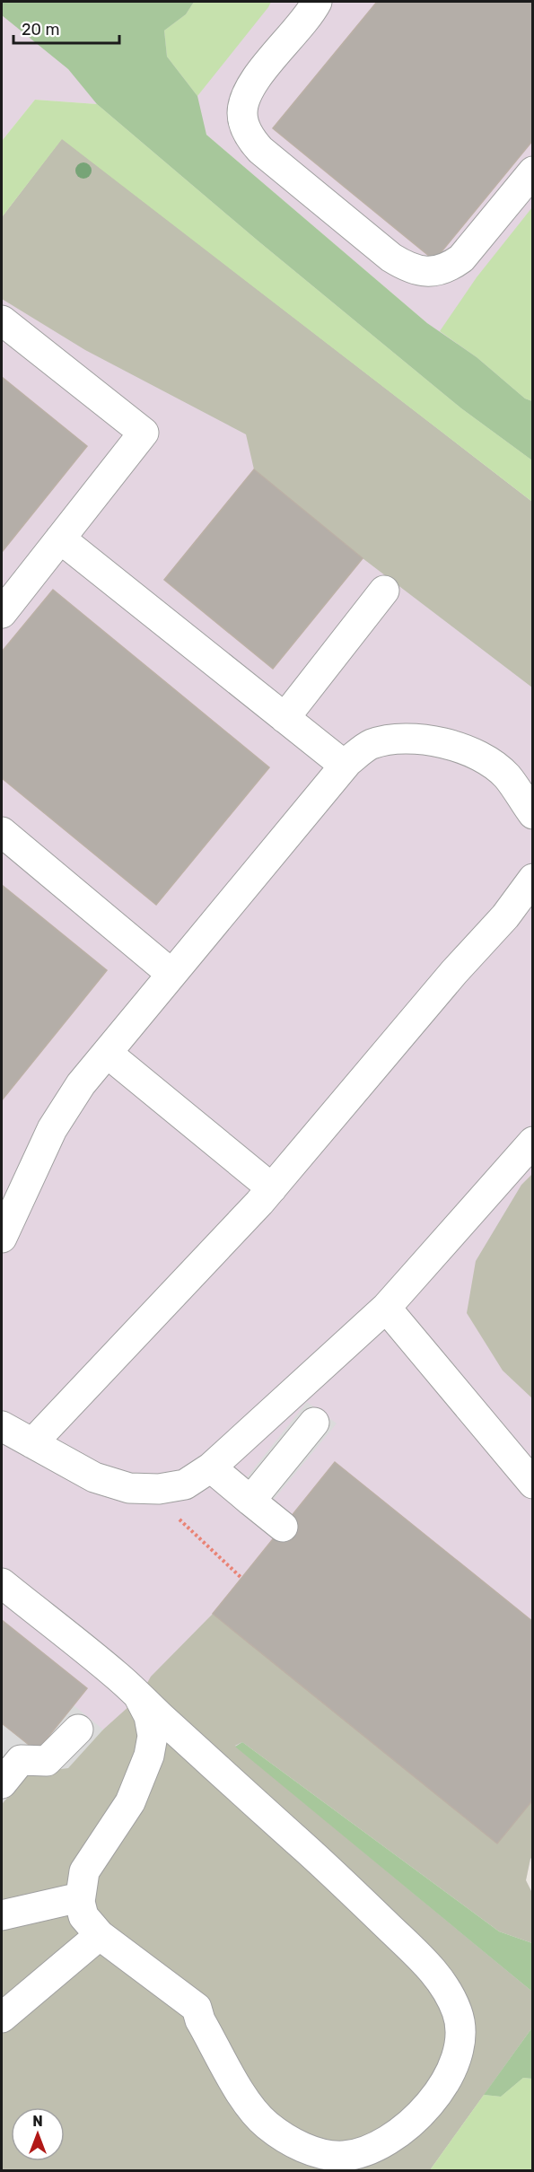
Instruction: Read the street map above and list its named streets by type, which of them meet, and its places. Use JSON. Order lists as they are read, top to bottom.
{
  "scale_bar": "20 m",
  "north": "top"
}
